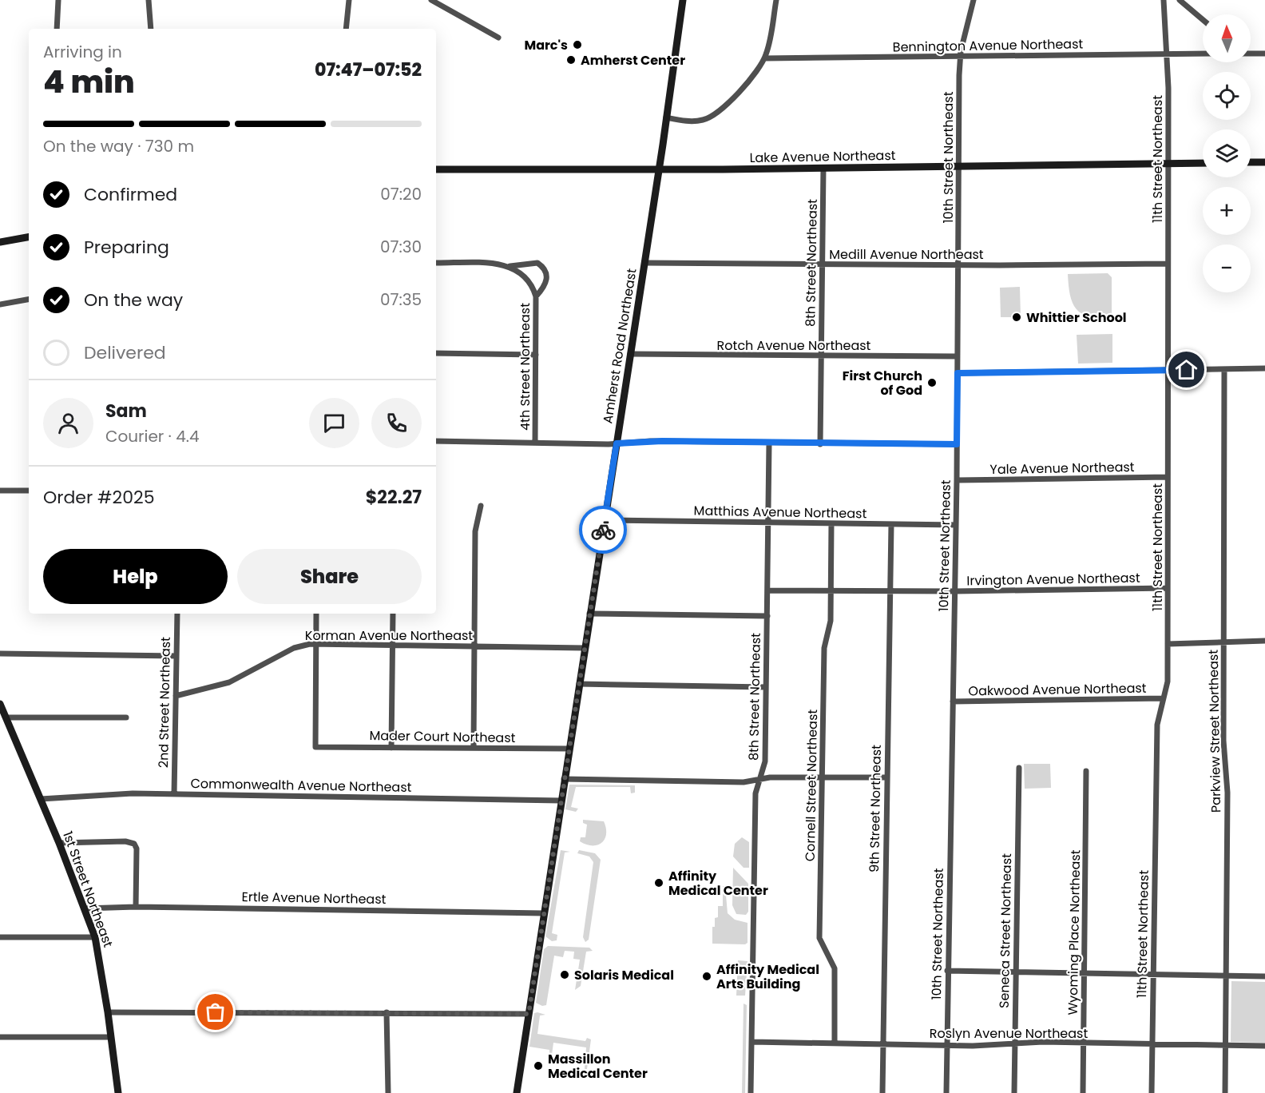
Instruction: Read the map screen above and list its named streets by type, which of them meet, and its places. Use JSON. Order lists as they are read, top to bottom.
{
  "streets": {
    "street": [
      "Bennington Avenue Northeast",
      "Lake Avenue Northeast",
      "10th Street Northeast",
      "11th Street Northeast",
      "Medill Avenue Northeast",
      "8th Street Northeast",
      "Rotch Avenue Northeast",
      "Amherst Road Northeast",
      "4th Street Northeast",
      "Yale Avenue Northeast",
      "Matthias Avenue Northeast",
      "Irvington Avenue Northeast",
      "Korman Avenue Northeast",
      "Oakwood Avenue Northeast",
      "2nd Street Northeast",
      "Parkview Street Northeast",
      "Mader Court Northeast",
      "Commonwealth Avenue Northeast",
      "Cornell Street Northeast",
      "9th Street Northeast",
      "1st Street Northeast",
      "Ertle Avenue Northeast",
      "Seneca Street Northeast",
      "Wyoming Place Northeast",
      "Roslyn Avenue Northeast"
    ]
  },
  "crossings": [
    ["Bennington Avenue Northeast", "10th Street Northeast"],
    ["Bennington Avenue Northeast", "11th Street Northeast"],
    ["Lake Avenue Northeast", "10th Street Northeast"],
    ["Lake Avenue Northeast", "11th Street Northeast"],
    ["Lake Avenue Northeast", "8th Street Northeast"],
    ["Lake Avenue Northeast", "Amherst Road Northeast"],
    ["10th Street Northeast", "Medill Avenue Northeast"],
    ["10th Street Northeast", "Rotch Avenue Northeast"],
    ["10th Street Northeast", "Yale Avenue Northeast"],
    ["10th Street Northeast", "Matthias Avenue Northeast"],
    ["10th Street Northeast", "Irvington Avenue Northeast"],
    ["10th Street Northeast", "Oakwood Avenue Northeast"],
    ["10th Street Northeast", "Roslyn Avenue Northeast"],
    ["11th Street Northeast", "Medill Avenue Northeast"],
    ["11th Street Northeast", "Yale Avenue Northeast"],
    ["11th Street Northeast", "Irvington Avenue Northeast"],
    ["11th Street Northeast", "Oakwood Avenue Northeast"],
    ["11th Street Northeast", "Roslyn Avenue Northeast"],
    ["Medill Avenue Northeast", "8th Street Northeast"],
    ["Medill Avenue Northeast", "Amherst Road Northeast"],
    ["8th Street Northeast", "Rotch Avenue Northeast"],
    ["8th Street Northeast", "Matthias Avenue Northeast"],
    ["8th Street Northeast", "Irvington Avenue Northeast"],
    ["8th Street Northeast", "Roslyn Avenue Northeast"],
    ["Rotch Avenue Northeast", "Amherst Road Northeast"],
    ["Amherst Road Northeast", "Matthias Avenue Northeast"],
    ["Amherst Road Northeast", "Korman Avenue Northeast"],
    ["Amherst Road Northeast", "Mader Court Northeast"],
    ["Amherst Road Northeast", "Commonwealth Avenue Northeast"],
    ["Amherst Road Northeast", "Ertle Avenue Northeast"],
    ["Matthias Avenue Northeast", "Cornell Street Northeast"],
    ["Matthias Avenue Northeast", "9th Street Northeast"],
    ["Irvington Avenue Northeast", "Cornell Street Northeast"],
    ["Irvington Avenue Northeast", "9th Street Northeast"],
    ["Korman Avenue Northeast", "2nd Street Northeast"],
    ["Korman Avenue Northeast", "Mader Court Northeast"],
    ["2nd Street Northeast", "Commonwealth Avenue Northeast"],
    ["Parkview Street Northeast", "Roslyn Avenue Northeast"],
    ["Commonwealth Avenue Northeast", "1st Street Northeast"],
    ["Cornell Street Northeast", "Roslyn Avenue Northeast"],
    ["9th Street Northeast", "Roslyn Avenue Northeast"],
    ["1st Street Northeast", "Ertle Avenue Northeast"],
    ["Seneca Street Northeast", "Roslyn Avenue Northeast"],
    ["Wyoming Place Northeast", "Roslyn Avenue Northeast"]
  ],
  "places": [
    "Marc's",
    "Amherst Center",
    "Whittier School",
    "First Church of God",
    "Affinity Medical Center",
    "Solaris Medical",
    "Affinity Medical Arts Building",
    "Massillon Medical Center"
  ],
  "north": "top",
  "page": {
    "map_buttons": ["+", "−"],
    "heading": ["4 min", "Arriving in", "07:47–07:52"],
    "panel": [
      "Sam",
      "Courier · 4.4",
      "Order #2025",
      "$22.27"
    ],
    "bar": "On the way · 730 m",
    "list": [
      ["Confirmed", "07:20"],
      ["Preparing", "07:30"],
      ["On the way", "07:35"],
      "Delivered"
    ],
    "buttons": ["Help", "Share"]
  }
}
